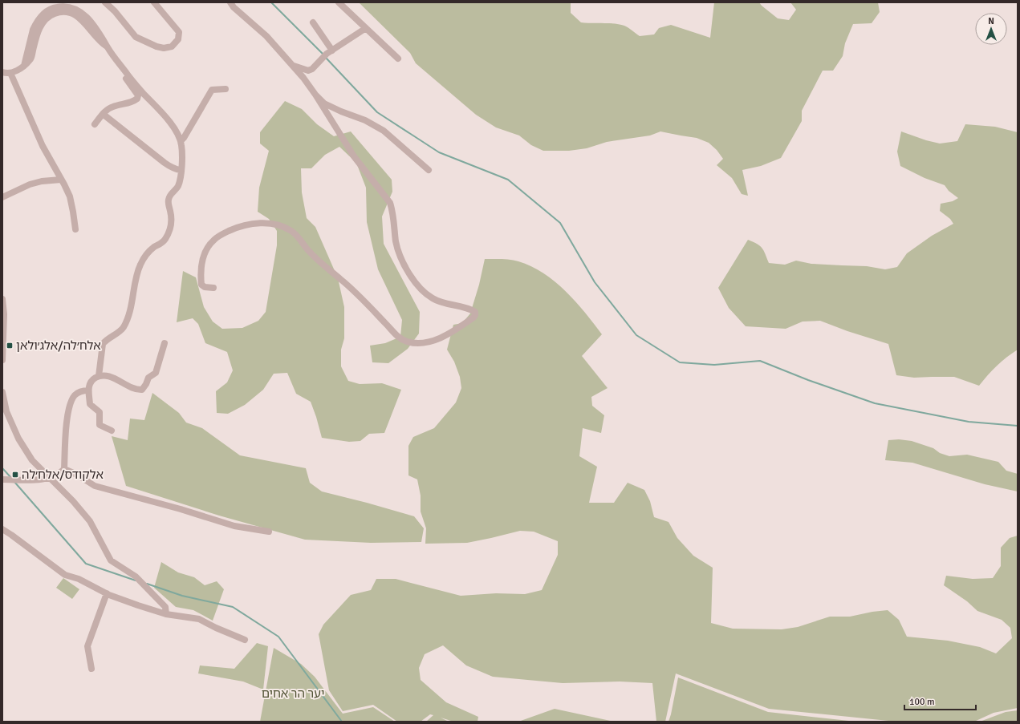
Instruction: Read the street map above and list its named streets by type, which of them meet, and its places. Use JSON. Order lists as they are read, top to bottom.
{
  "parks": ["יער הר אחים"],
  "places": {
    "transit": ["אלח׳לה/אלג׳ולאן", "אלקודס/אלח׳לה"]
  },
  "scale_bar": "100 m",
  "north": "top"
}
